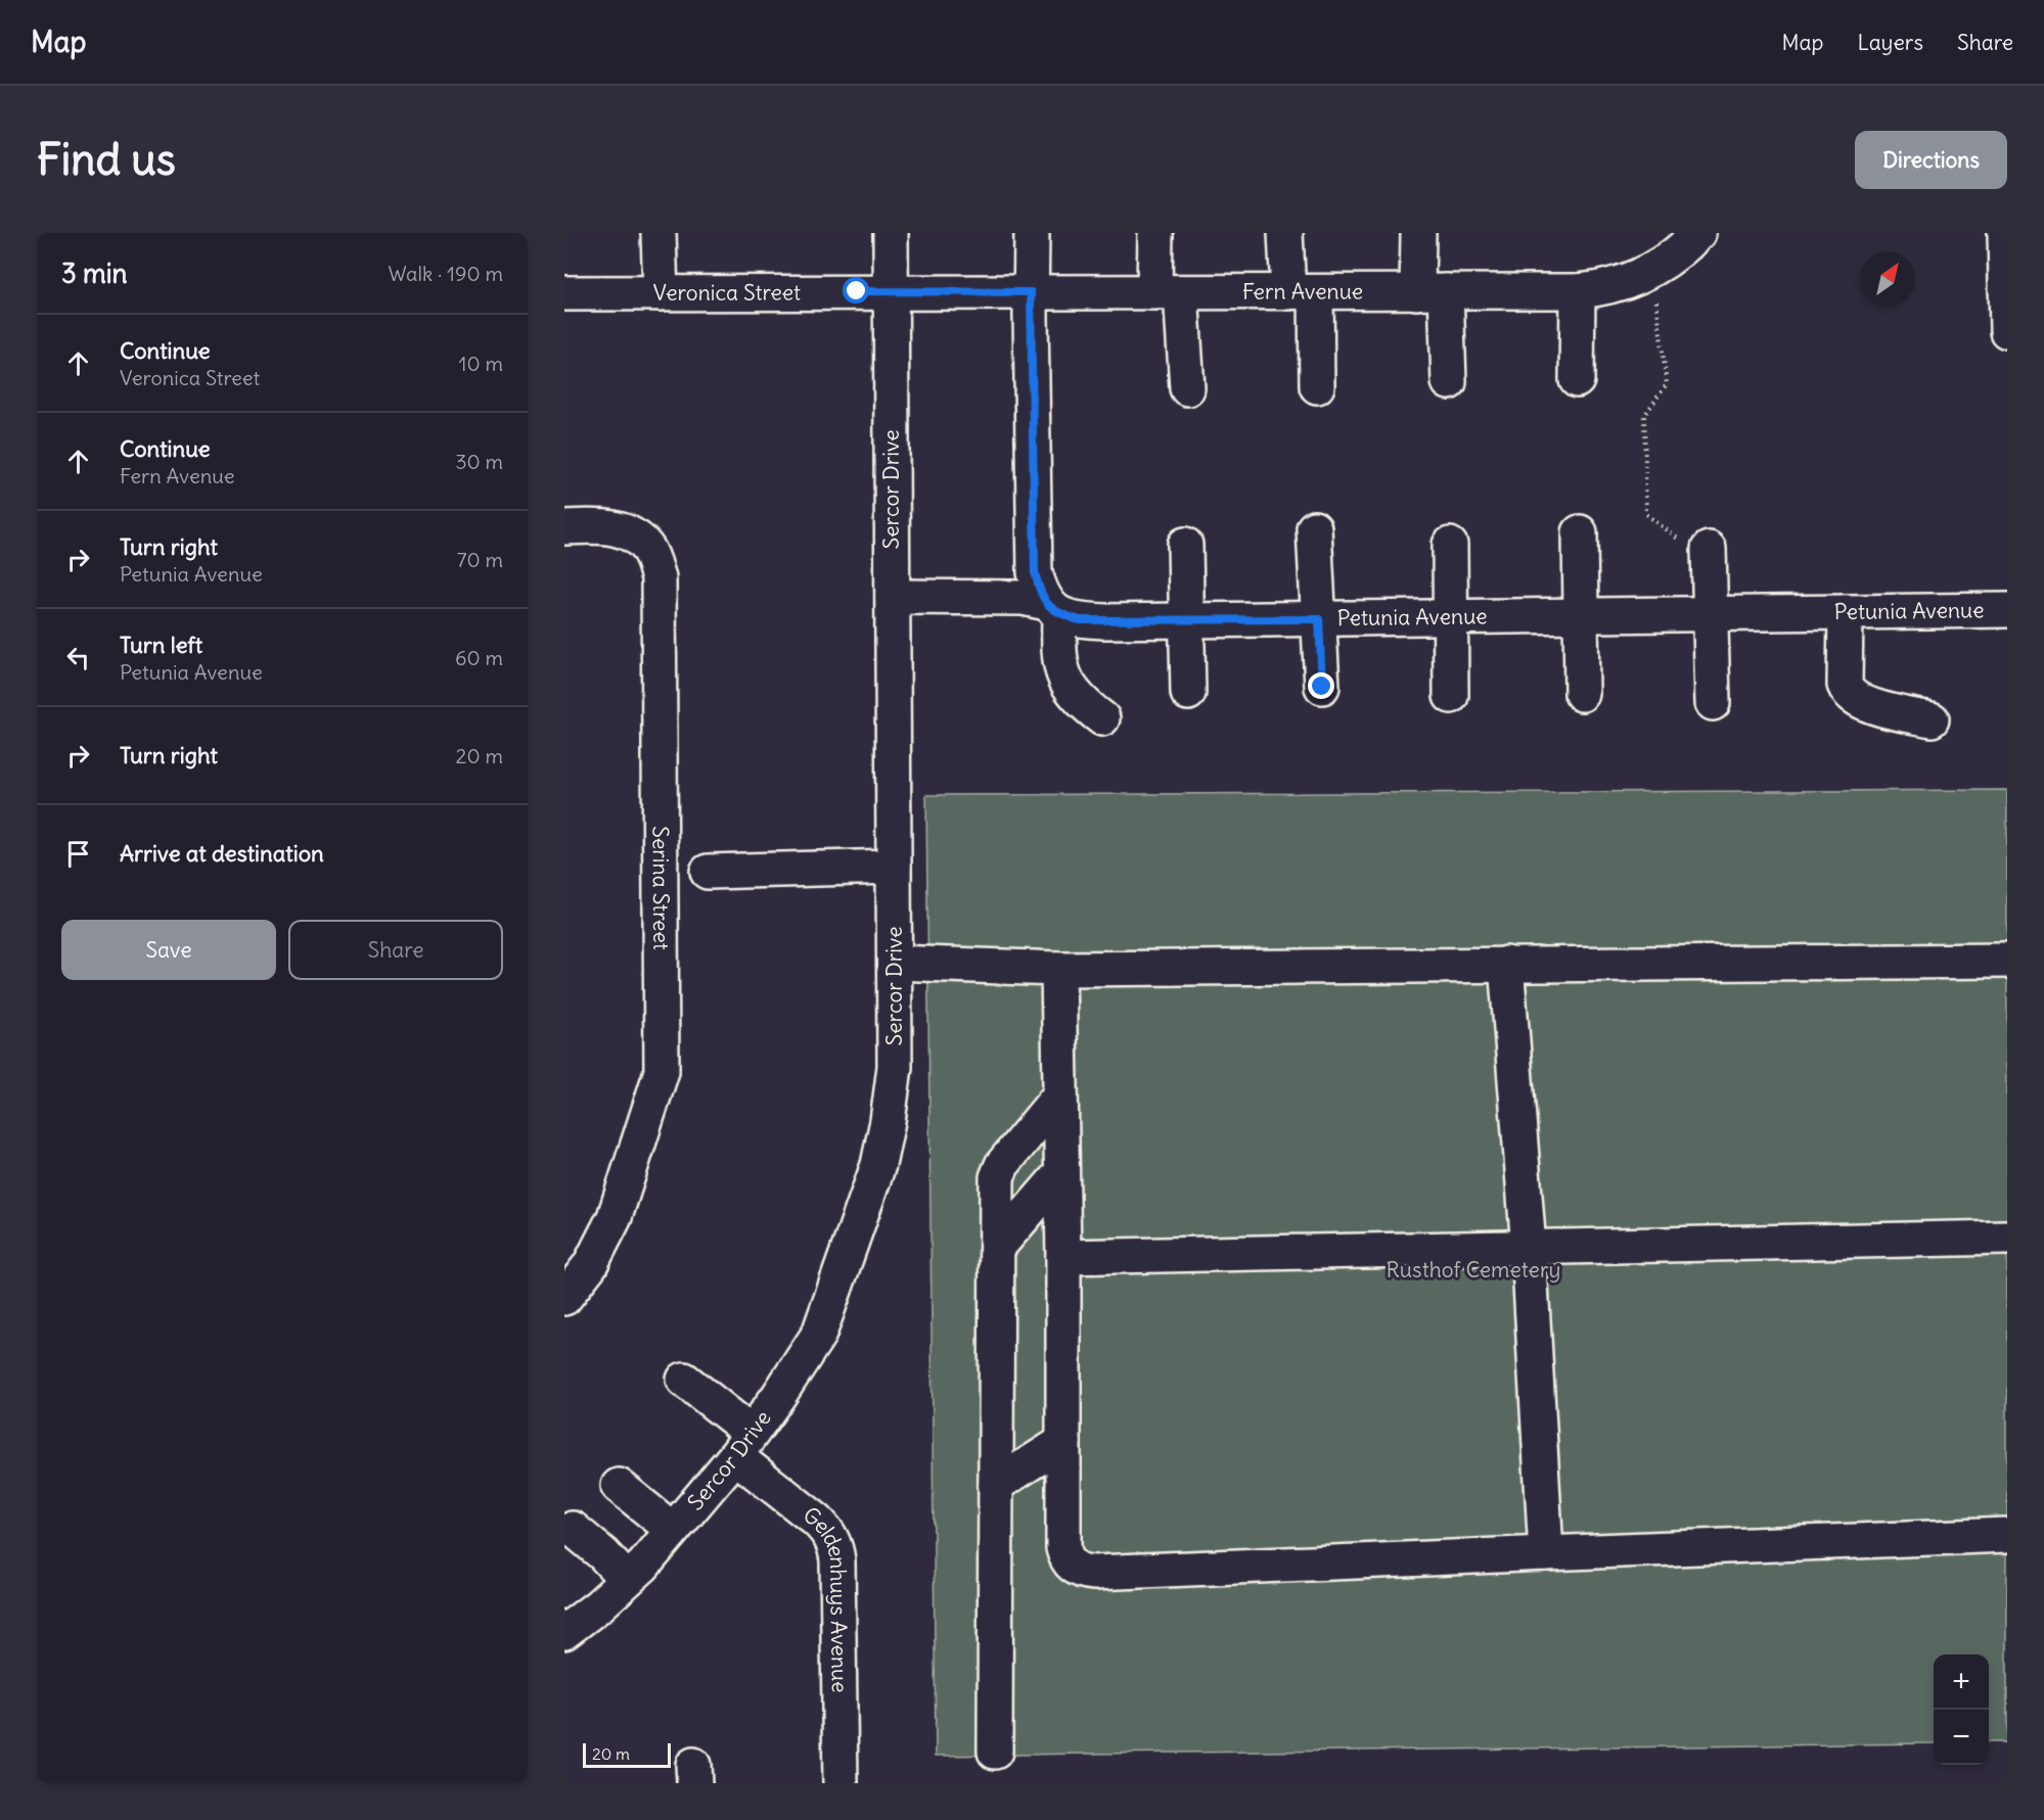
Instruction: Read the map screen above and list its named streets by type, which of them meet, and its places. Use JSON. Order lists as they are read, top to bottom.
{
  "streets": {
    "street": [
      "Veronica Street",
      "Fern Avenue",
      "Sercor Drive",
      "Petunia Avenue",
      "Serina Street",
      "Geldenhuys Avenue"
    ]
  },
  "crossings": [
    ["Veronica Street", "Fern Avenue"],
    ["Veronica Street", "Sercor Drive"],
    ["Fern Avenue", "Sercor Drive"],
    ["Sercor Drive", "Petunia Avenue"],
    ["Sercor Drive", "Geldenhuys Avenue"]
  ],
  "parks": ["Rusthof Cemetery"],
  "scale_bar": "20 m",
  "north": "top right",
  "page": {
    "header": "Map",
    "nav": ["Map", "Layers", "Share"],
    "buttons": [
      "Directions",
      ["Save", "Share"]
    ],
    "title": "Find us",
    "heading": ["3 min", "Walk · 190 m"],
    "list": [
      ["Continue", "Veronica Street", "10 m"],
      ["Continue", "Fern Avenue", "30 m"],
      ["Turn right", "Petunia Avenue", "70 m"],
      ["Turn left", "Petunia Avenue", "60 m"],
      ["Turn right", "20 m"],
      "Arrive at destination"
    ],
    "map_buttons": ["+", "−"],
    "scale": "20 m"
  }
}
